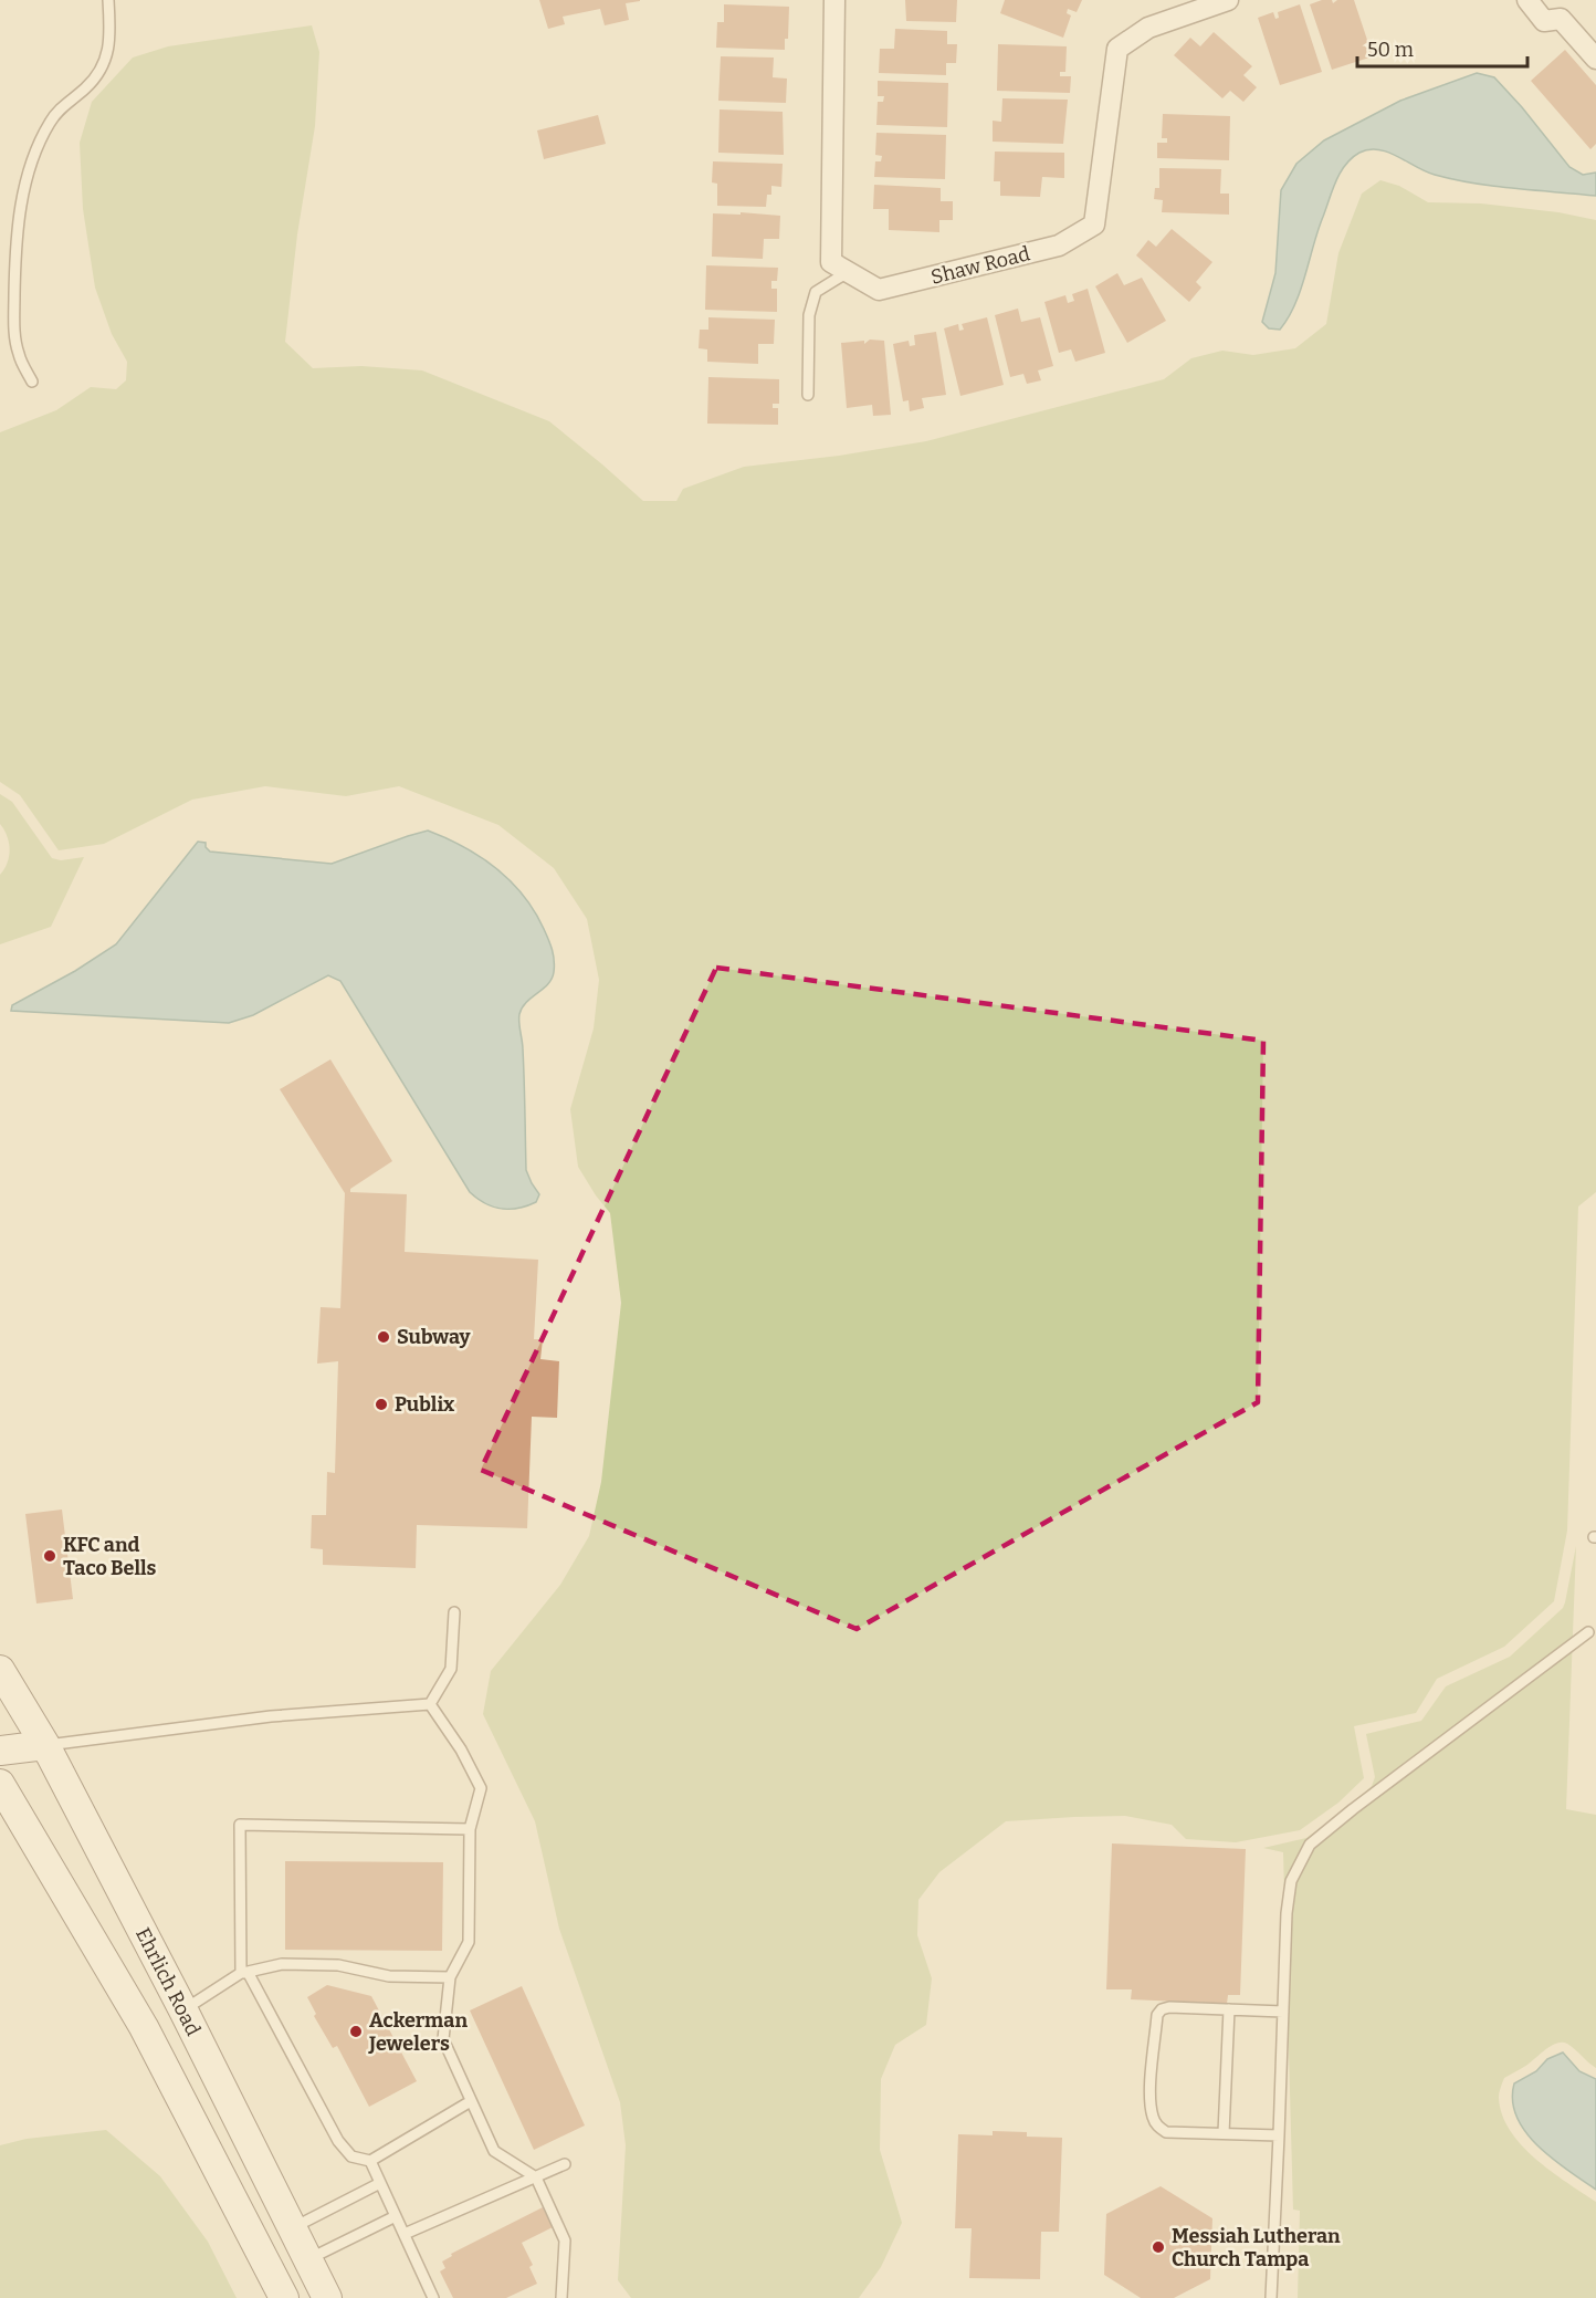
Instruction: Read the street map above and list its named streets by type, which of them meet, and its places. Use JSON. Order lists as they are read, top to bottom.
{
  "streets": {
    "main road": ["Ehrlich Road"],
    "street": ["Shaw Road"]
  },
  "places": [
    "Subway",
    "Publix",
    "KFC and Taco Bells",
    "Ackerman Jewelers",
    "Messiah Lutheran Church Tampa"
  ],
  "scale_bar": "50 m"
}
